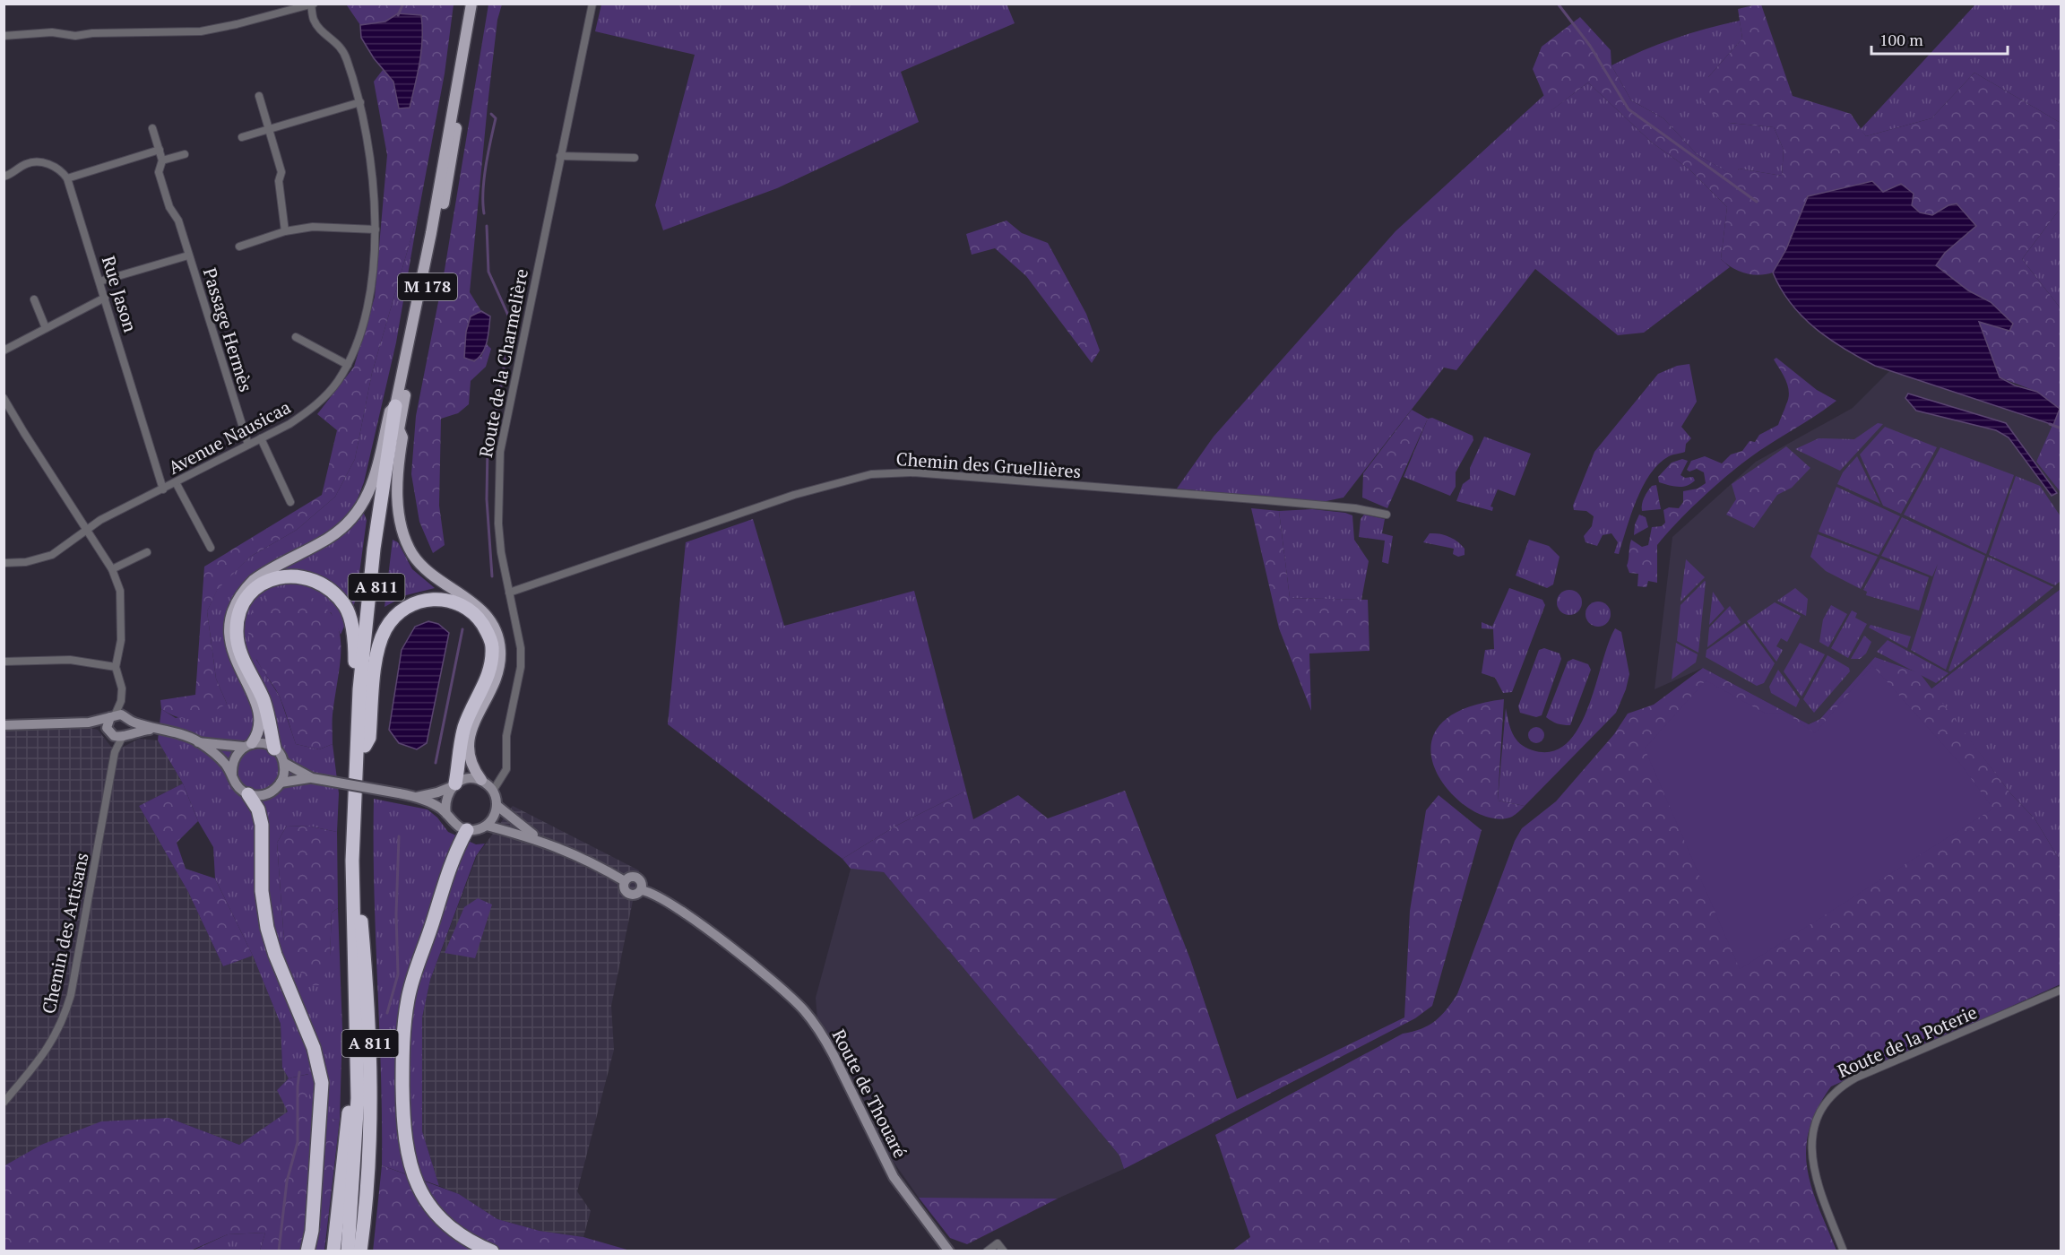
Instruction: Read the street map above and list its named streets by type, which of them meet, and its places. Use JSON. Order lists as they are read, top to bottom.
{
  "streets": {
    "highway": ["A 811"],
    "main road": ["M 178", "Route de Thouaré"],
    "street": [
      "Rue Jason",
      "Passage Hermès",
      "Route de la Charmelière",
      "Avenue Nausicaa",
      "Chemin des Gruellières",
      "Chemin des Artisans",
      "Route de la Poterie"
    ]
  },
  "crossings": [
    ["M 178", "A 811"],
    ["Rue Jason", "Passage Hermès"],
    ["Rue Jason", "Avenue Nausicaa"],
    ["Passage Hermès", "Avenue Nausicaa"],
    ["Route de la Charmelière", "Chemin des Gruellières"]
  ],
  "scale_bar": "100 m"
}
